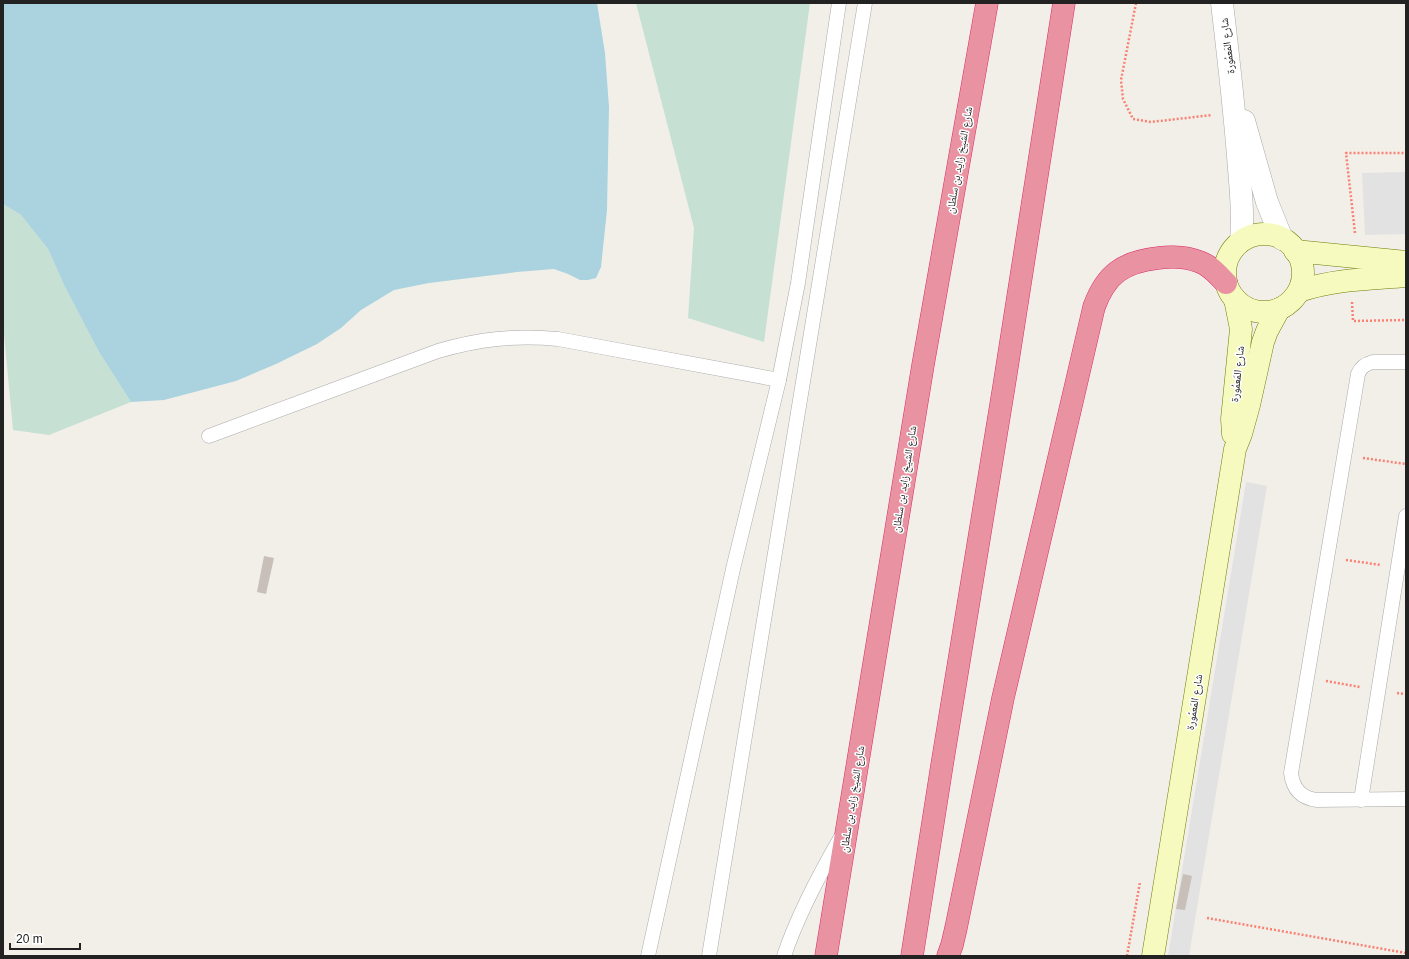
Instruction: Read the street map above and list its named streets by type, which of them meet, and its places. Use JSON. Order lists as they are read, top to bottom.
{
  "streets": {
    "highway": ["شارع الشيخ زايد بن سلطان"],
    "street": ["شارع المَعمُورة"]
  },
  "scale_bar": "20 m"
}
